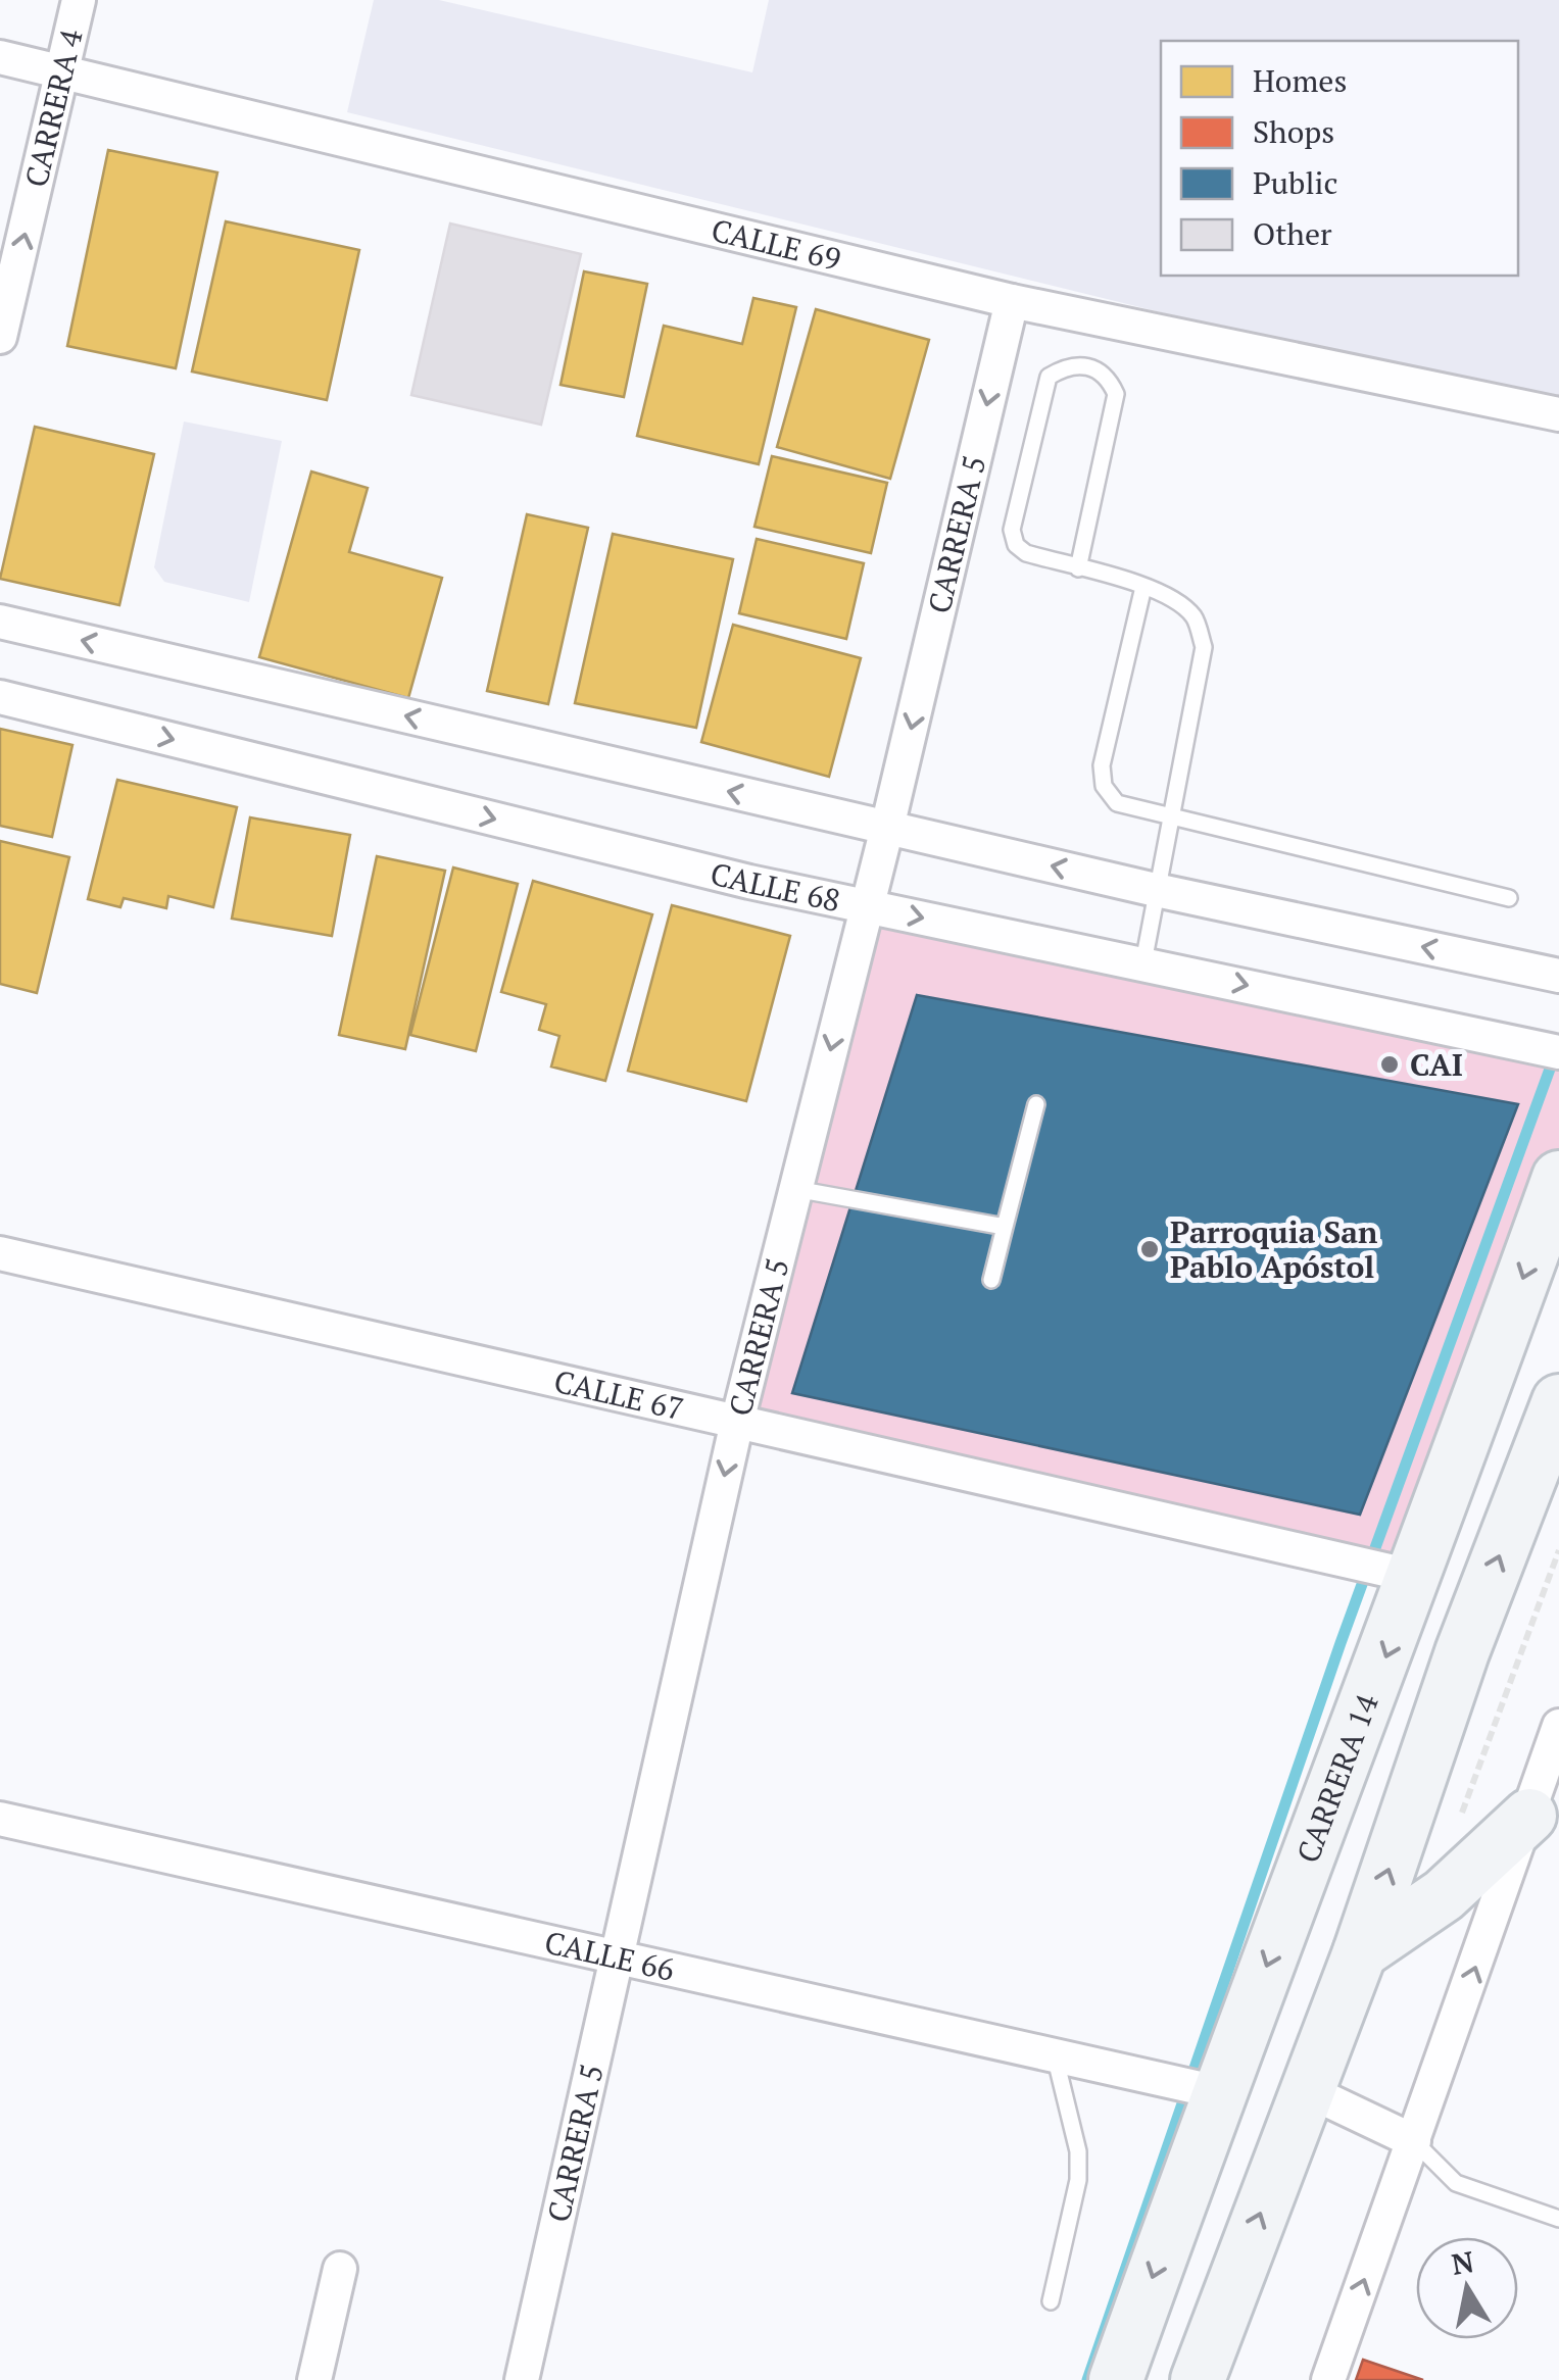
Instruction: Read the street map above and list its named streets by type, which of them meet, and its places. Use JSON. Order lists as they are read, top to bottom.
{
  "streets": {
    "main road": ["CARRERA 14"],
    "street": [
      "CARRERA 4",
      "CALLE 69",
      "CARRERA 5",
      "CALLE 68",
      "CALLE 67",
      "CALLE 66"
    ]
  },
  "crossings": [
    ["CARRERA 4", "CALLE 69"],
    ["CALLE 69", "CARRERA 5"],
    ["CARRERA 5", "CALLE 68"],
    ["CARRERA 5", "CALLE 67"],
    ["CARRERA 5", "CALLE 66"],
    ["CALLE 67", "CARRERA 14"],
    ["CARRERA 14", "CALLE 66"]
  ],
  "one_way": ["CARRERA 4", "CARRERA 5"],
  "places": ["CAI", "Parroquia San Pablo Apóstol"],
  "legend": [
    "Homes",
    "Shops",
    "Public",
    "Other"
  ],
  "north": "top"
}
